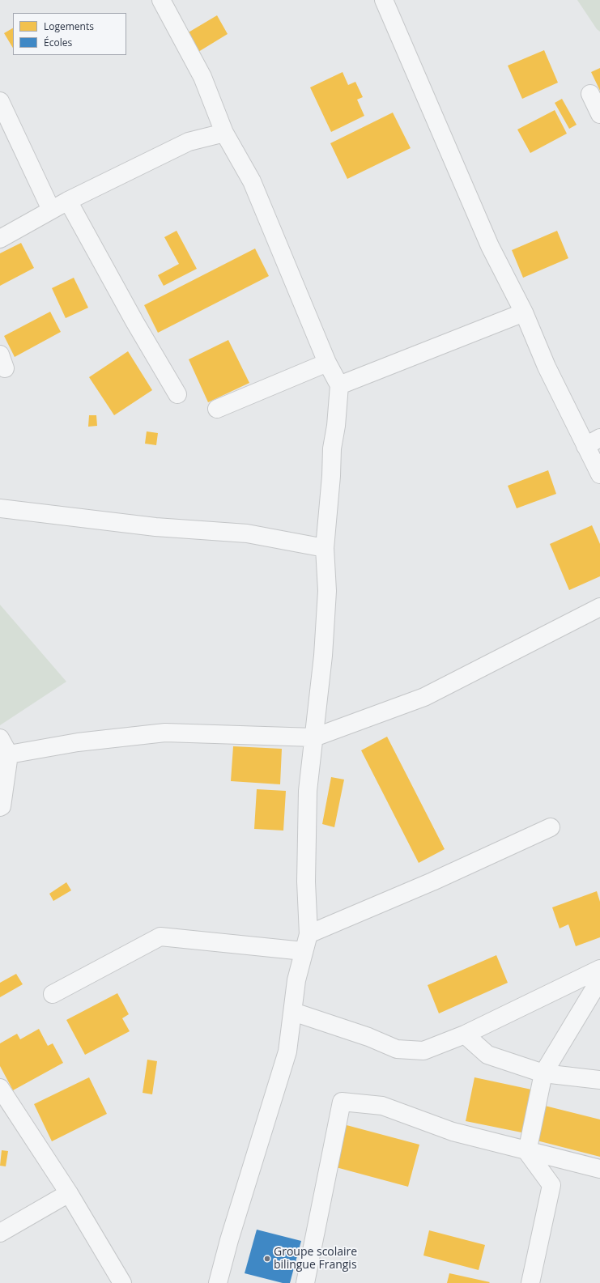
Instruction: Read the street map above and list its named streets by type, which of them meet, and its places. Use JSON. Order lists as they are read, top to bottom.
{
  "places": ["Groupe scolaire bilingue Frangis"],
  "legend": ["Logements", "Écoles"]
}
